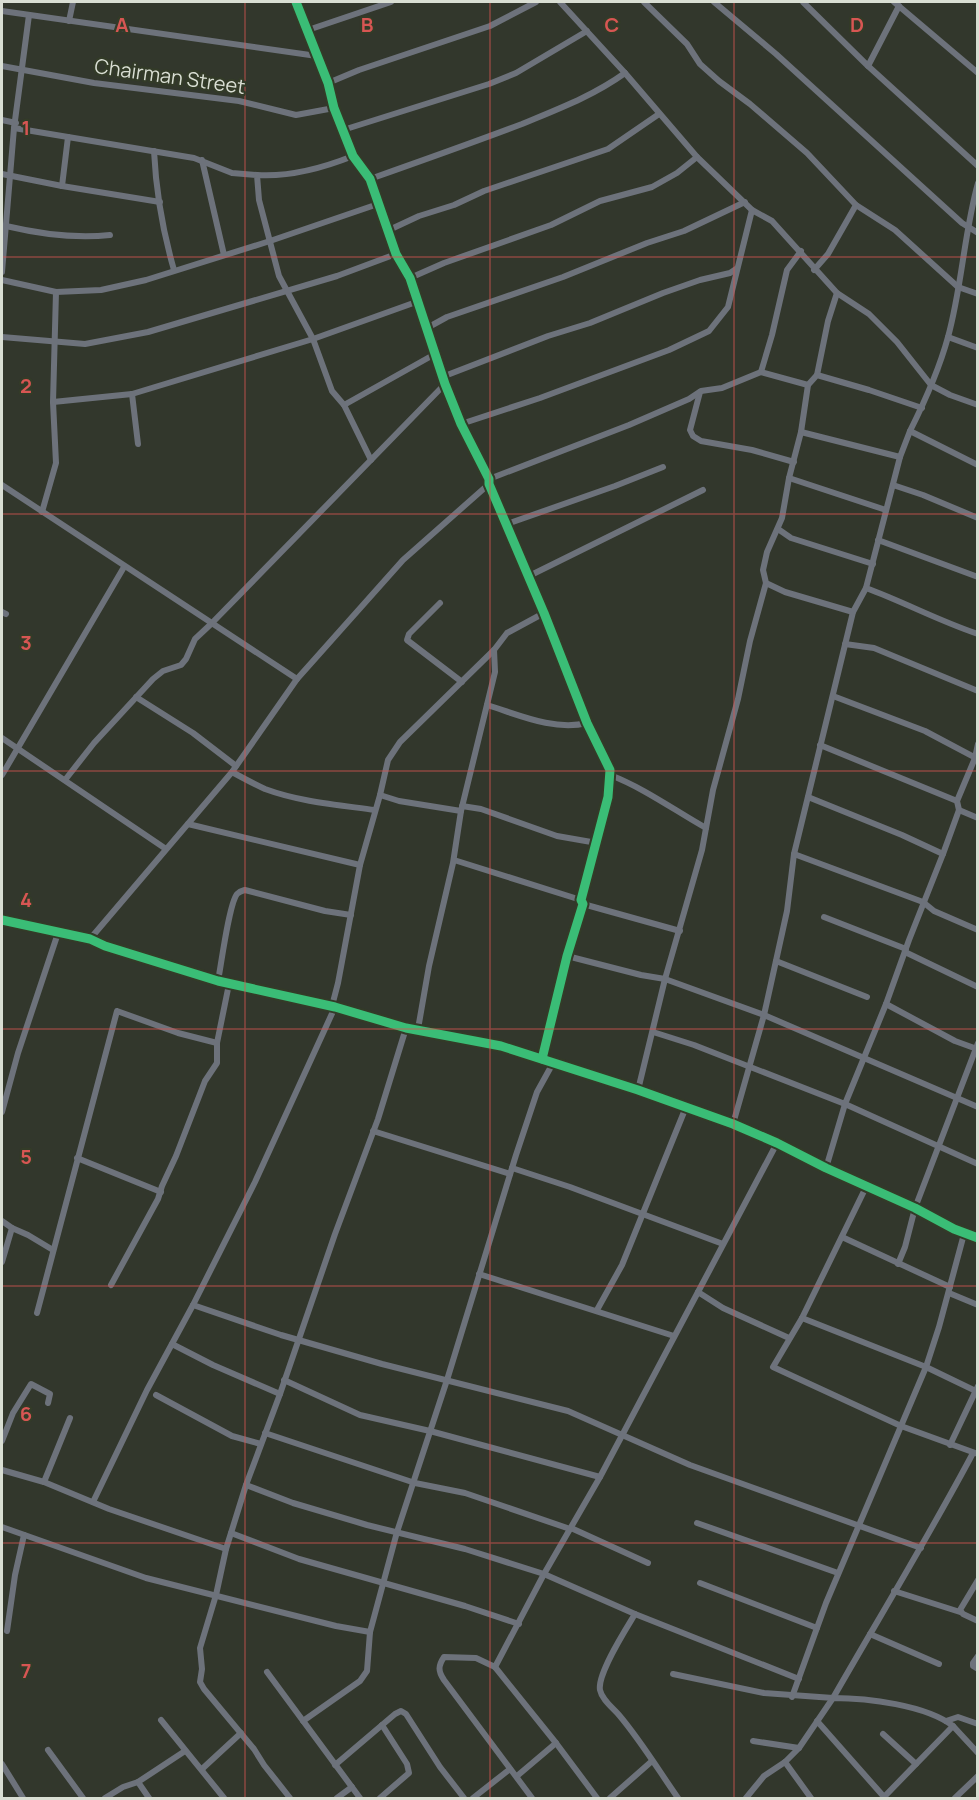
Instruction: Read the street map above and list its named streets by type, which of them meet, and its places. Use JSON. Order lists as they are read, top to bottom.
{
  "streets": {
    "street": ["Chairman Street"]
  },
  "grid": {
    "columns": [
      "A",
      "B",
      "C",
      "D"
    ],
    "rows": [
      "1",
      "2",
      "3",
      "4",
      "5",
      "6",
      "7"
    ]
  }
}
